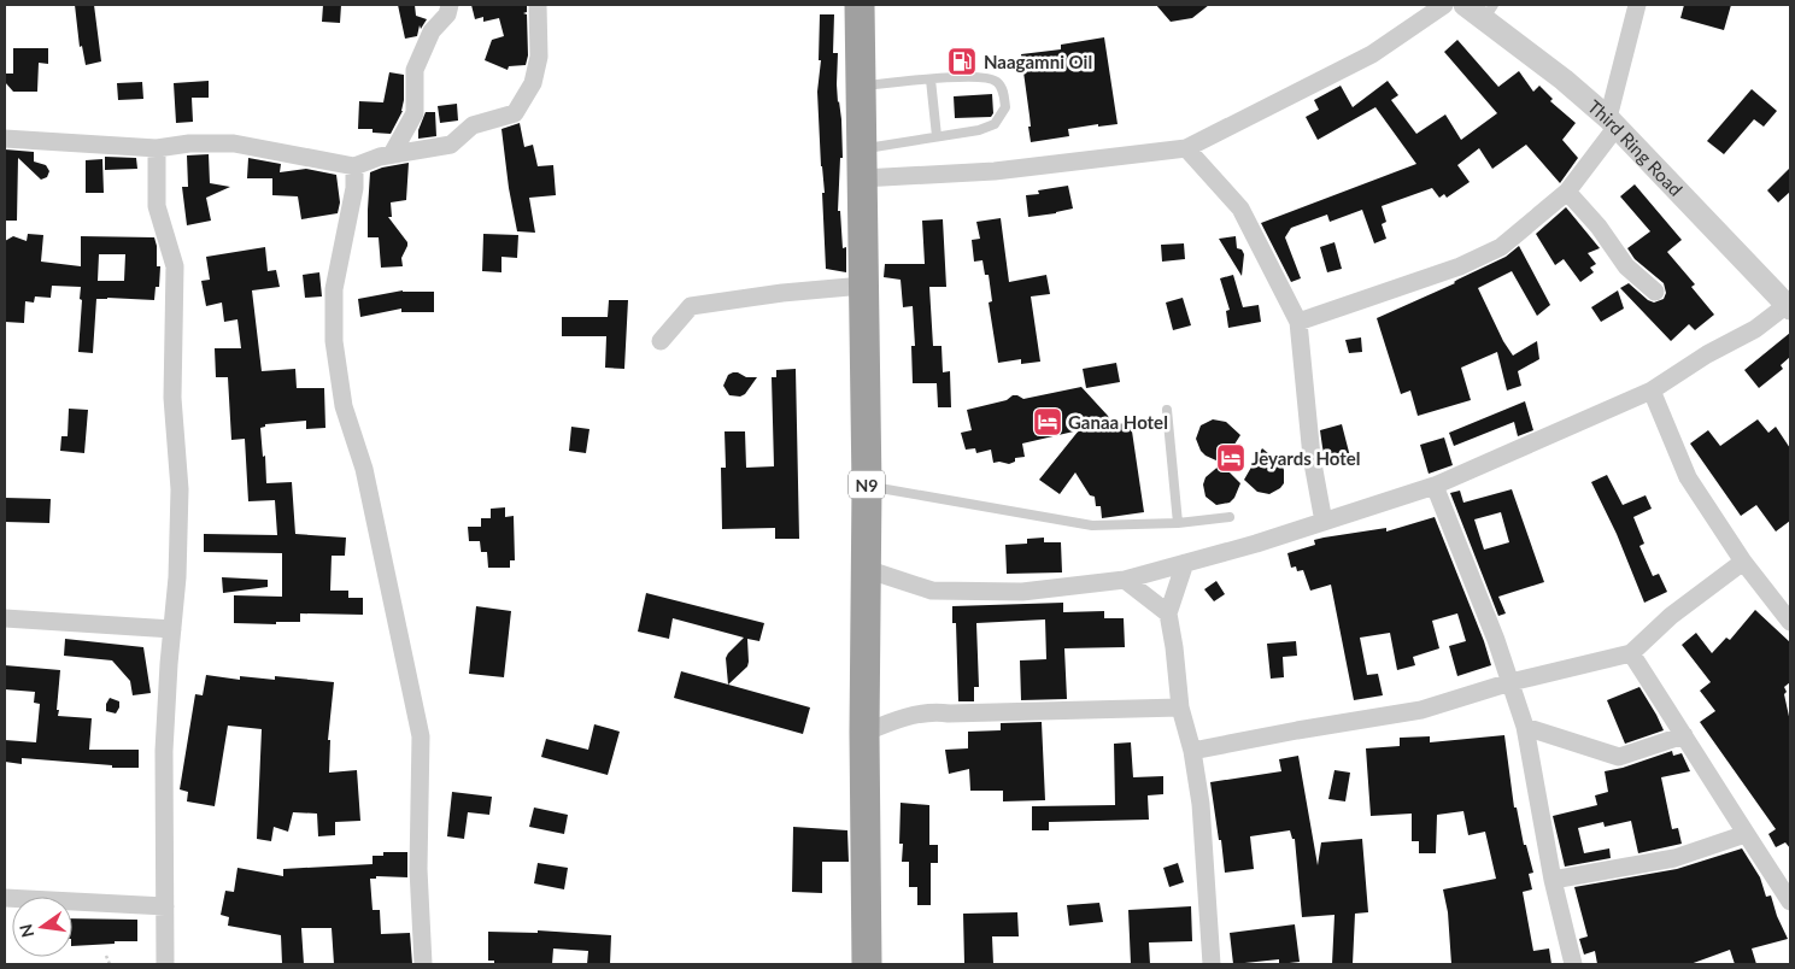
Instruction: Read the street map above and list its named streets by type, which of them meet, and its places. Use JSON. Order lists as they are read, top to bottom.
{
  "streets": {
    "highway": ["N9"],
    "street": ["Third Ring Road"]
  },
  "places": {
    "fuel station": ["Naagamni Oil"],
    "hotel": ["Ganaa Hotel", "Jeyards Hotel"]
  },
  "north": "left"
}
